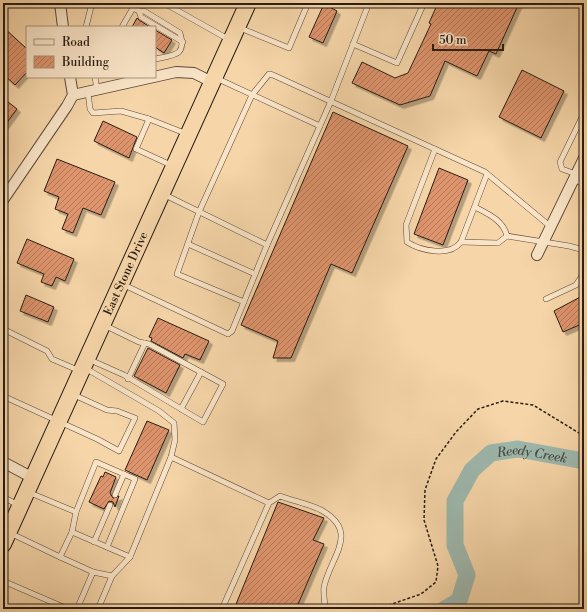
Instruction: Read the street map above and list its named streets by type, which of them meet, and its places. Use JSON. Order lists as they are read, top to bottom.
{
  "streets": {
    "highway": ["East Stone Drive"]
  },
  "water": ["Reedy Creek"],
  "legend": ["Road", "Building"],
  "scale_bar": "50 m"
}
